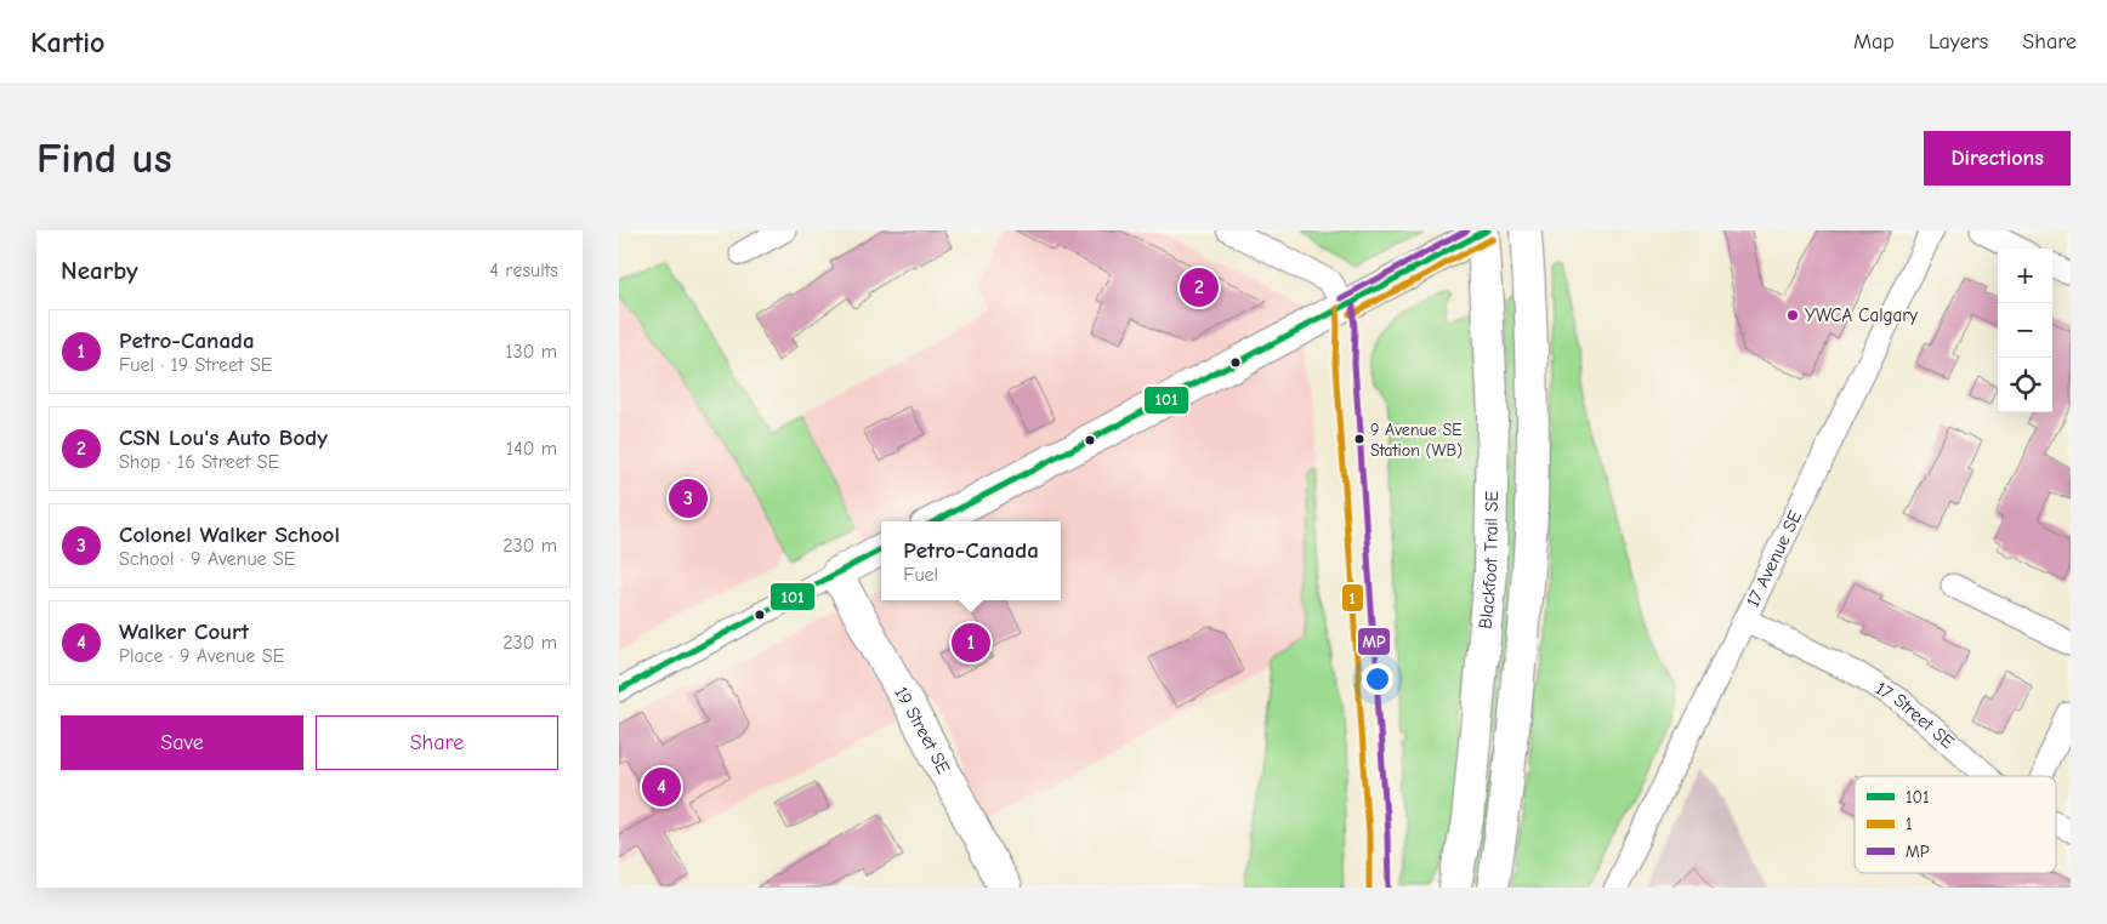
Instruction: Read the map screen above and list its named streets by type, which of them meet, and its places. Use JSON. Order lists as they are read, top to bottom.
{
  "streets": {
    "main road": ["Blackfoot Trail SE", "19 Street SE"],
    "street": ["17 Avenue SE", "17 Street SE"]
  },
  "crossings": [
    ["17 Avenue SE", "17 Street SE"]
  ],
  "places": ["YWCA Calgary", "9 Avenue SE Station (WB)"],
  "lines": ["transit line 101", "transit line MP", "transit line 1"],
  "legend": ["101", "1", "MP"],
  "page": {
    "header": "Kartio",
    "nav": ["Map", "Layers", "Share"],
    "buttons": [
      "Directions",
      ["Save", "Share"]
    ],
    "title": "Find us",
    "heading": ["Nearby", "4 results"],
    "map_buttons": ["+", "−"],
    "pins": [
      "2",
      "3",
      "1",
      "4"
    ],
    "list": [
      {
        "mark": "1",
        "name": "Petro-Canada",
        "note": "Fuel · 19 Street SE",
        "value": "130 m"
      },
      {
        "mark": "2",
        "name": "CSN Lou's Auto Body",
        "note": "Shop · 16 Street SE",
        "value": "140 m"
      },
      {
        "mark": "3",
        "name": "Colonel Walker School",
        "note": "School · 9 Avenue SE",
        "value": "230 m"
      },
      {
        "mark": "4",
        "name": "Walker Court",
        "note": "Place · 9 Avenue SE",
        "value": "230 m"
      }
    ],
    "popup": ["Petro-Canada", "Fuel"]
  }
}
